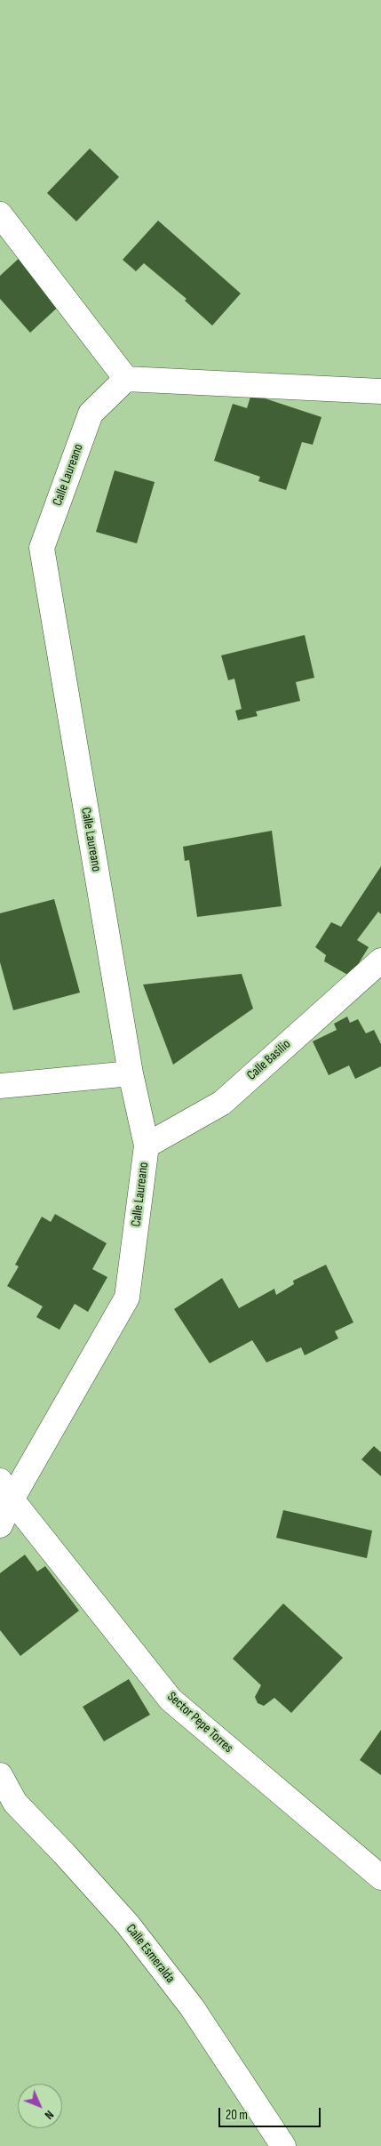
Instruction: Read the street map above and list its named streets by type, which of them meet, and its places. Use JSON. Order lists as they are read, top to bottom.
{
  "streets": {
    "street": [
      "Calle Laureano",
      "Calle Basilio",
      "Sector Pepe Torres",
      "Calle Esmeralda"
    ]
  },
  "crossings": [
    ["Calle Laureano", "Calle Basilio"],
    ["Calle Laureano", "Sector Pepe Torres"]
  ],
  "scale_bar": "20 m",
  "north": "bottom right"
}
